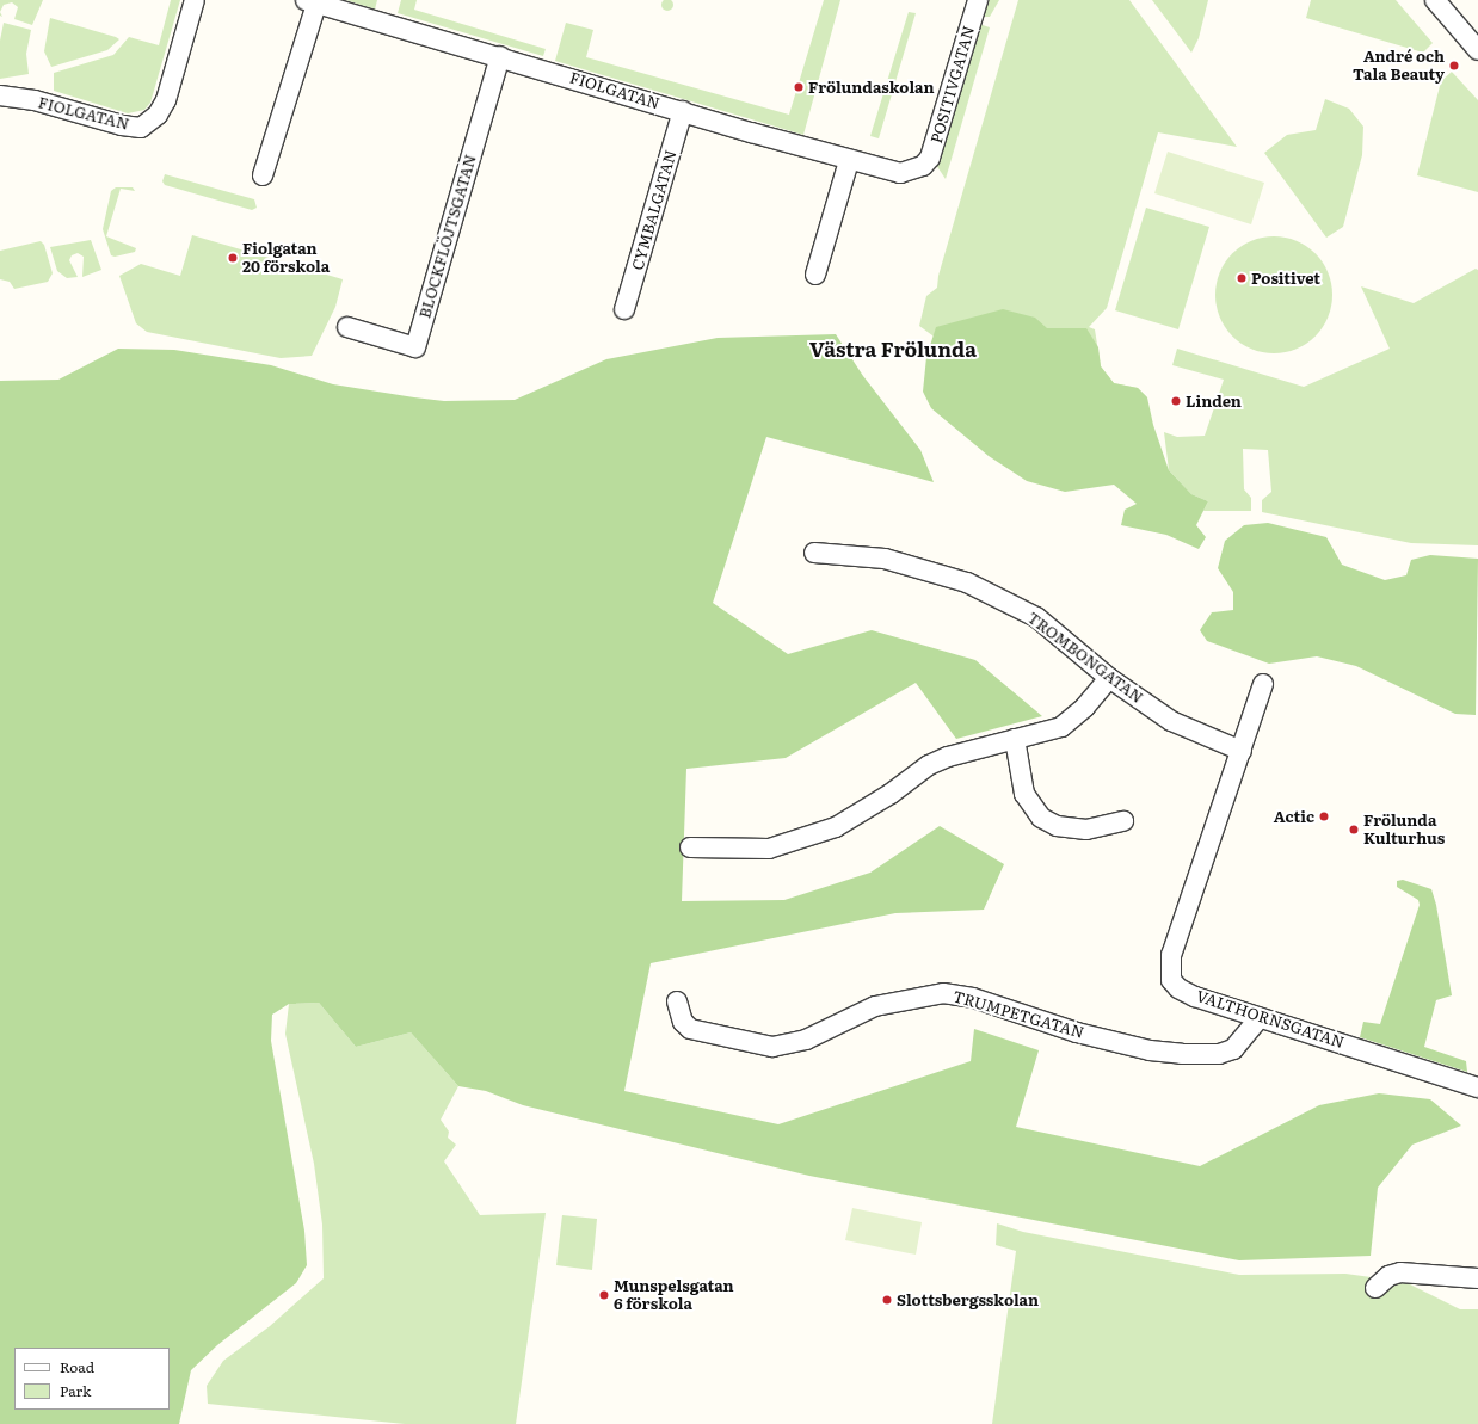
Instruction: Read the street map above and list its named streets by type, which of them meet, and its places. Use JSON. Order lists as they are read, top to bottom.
{
  "streets": {
    "street": [
      "POSITIVGATAN",
      "FIOLGATAN",
      "CYMBALGATAN",
      "BLOCKFLÖJTSGATAN",
      "TROMBONGATAN",
      "TRUMPETGATAN",
      "VALTHORNSGATAN"
    ]
  },
  "crossings": [
    ["POSITIVGATAN", "FIOLGATAN"],
    ["FIOLGATAN", "CYMBALGATAN"],
    ["FIOLGATAN", "BLOCKFLÖJTSGATAN"],
    ["TROMBONGATAN", "VALTHORNSGATAN"],
    ["TRUMPETGATAN", "VALTHORNSGATAN"]
  ],
  "districts": ["Västra Frölunda"],
  "places": [
    "André och Tala Beauty",
    "Frölundaskolan",
    "Fiolgatan 20 förskola",
    "Positivet",
    "Linden",
    "Actic",
    "Frölunda Kulturhus",
    "Munspelsgatan 6 förskola",
    "Slottsbergsskolan"
  ],
  "legend": ["Road", "Park"]
}
